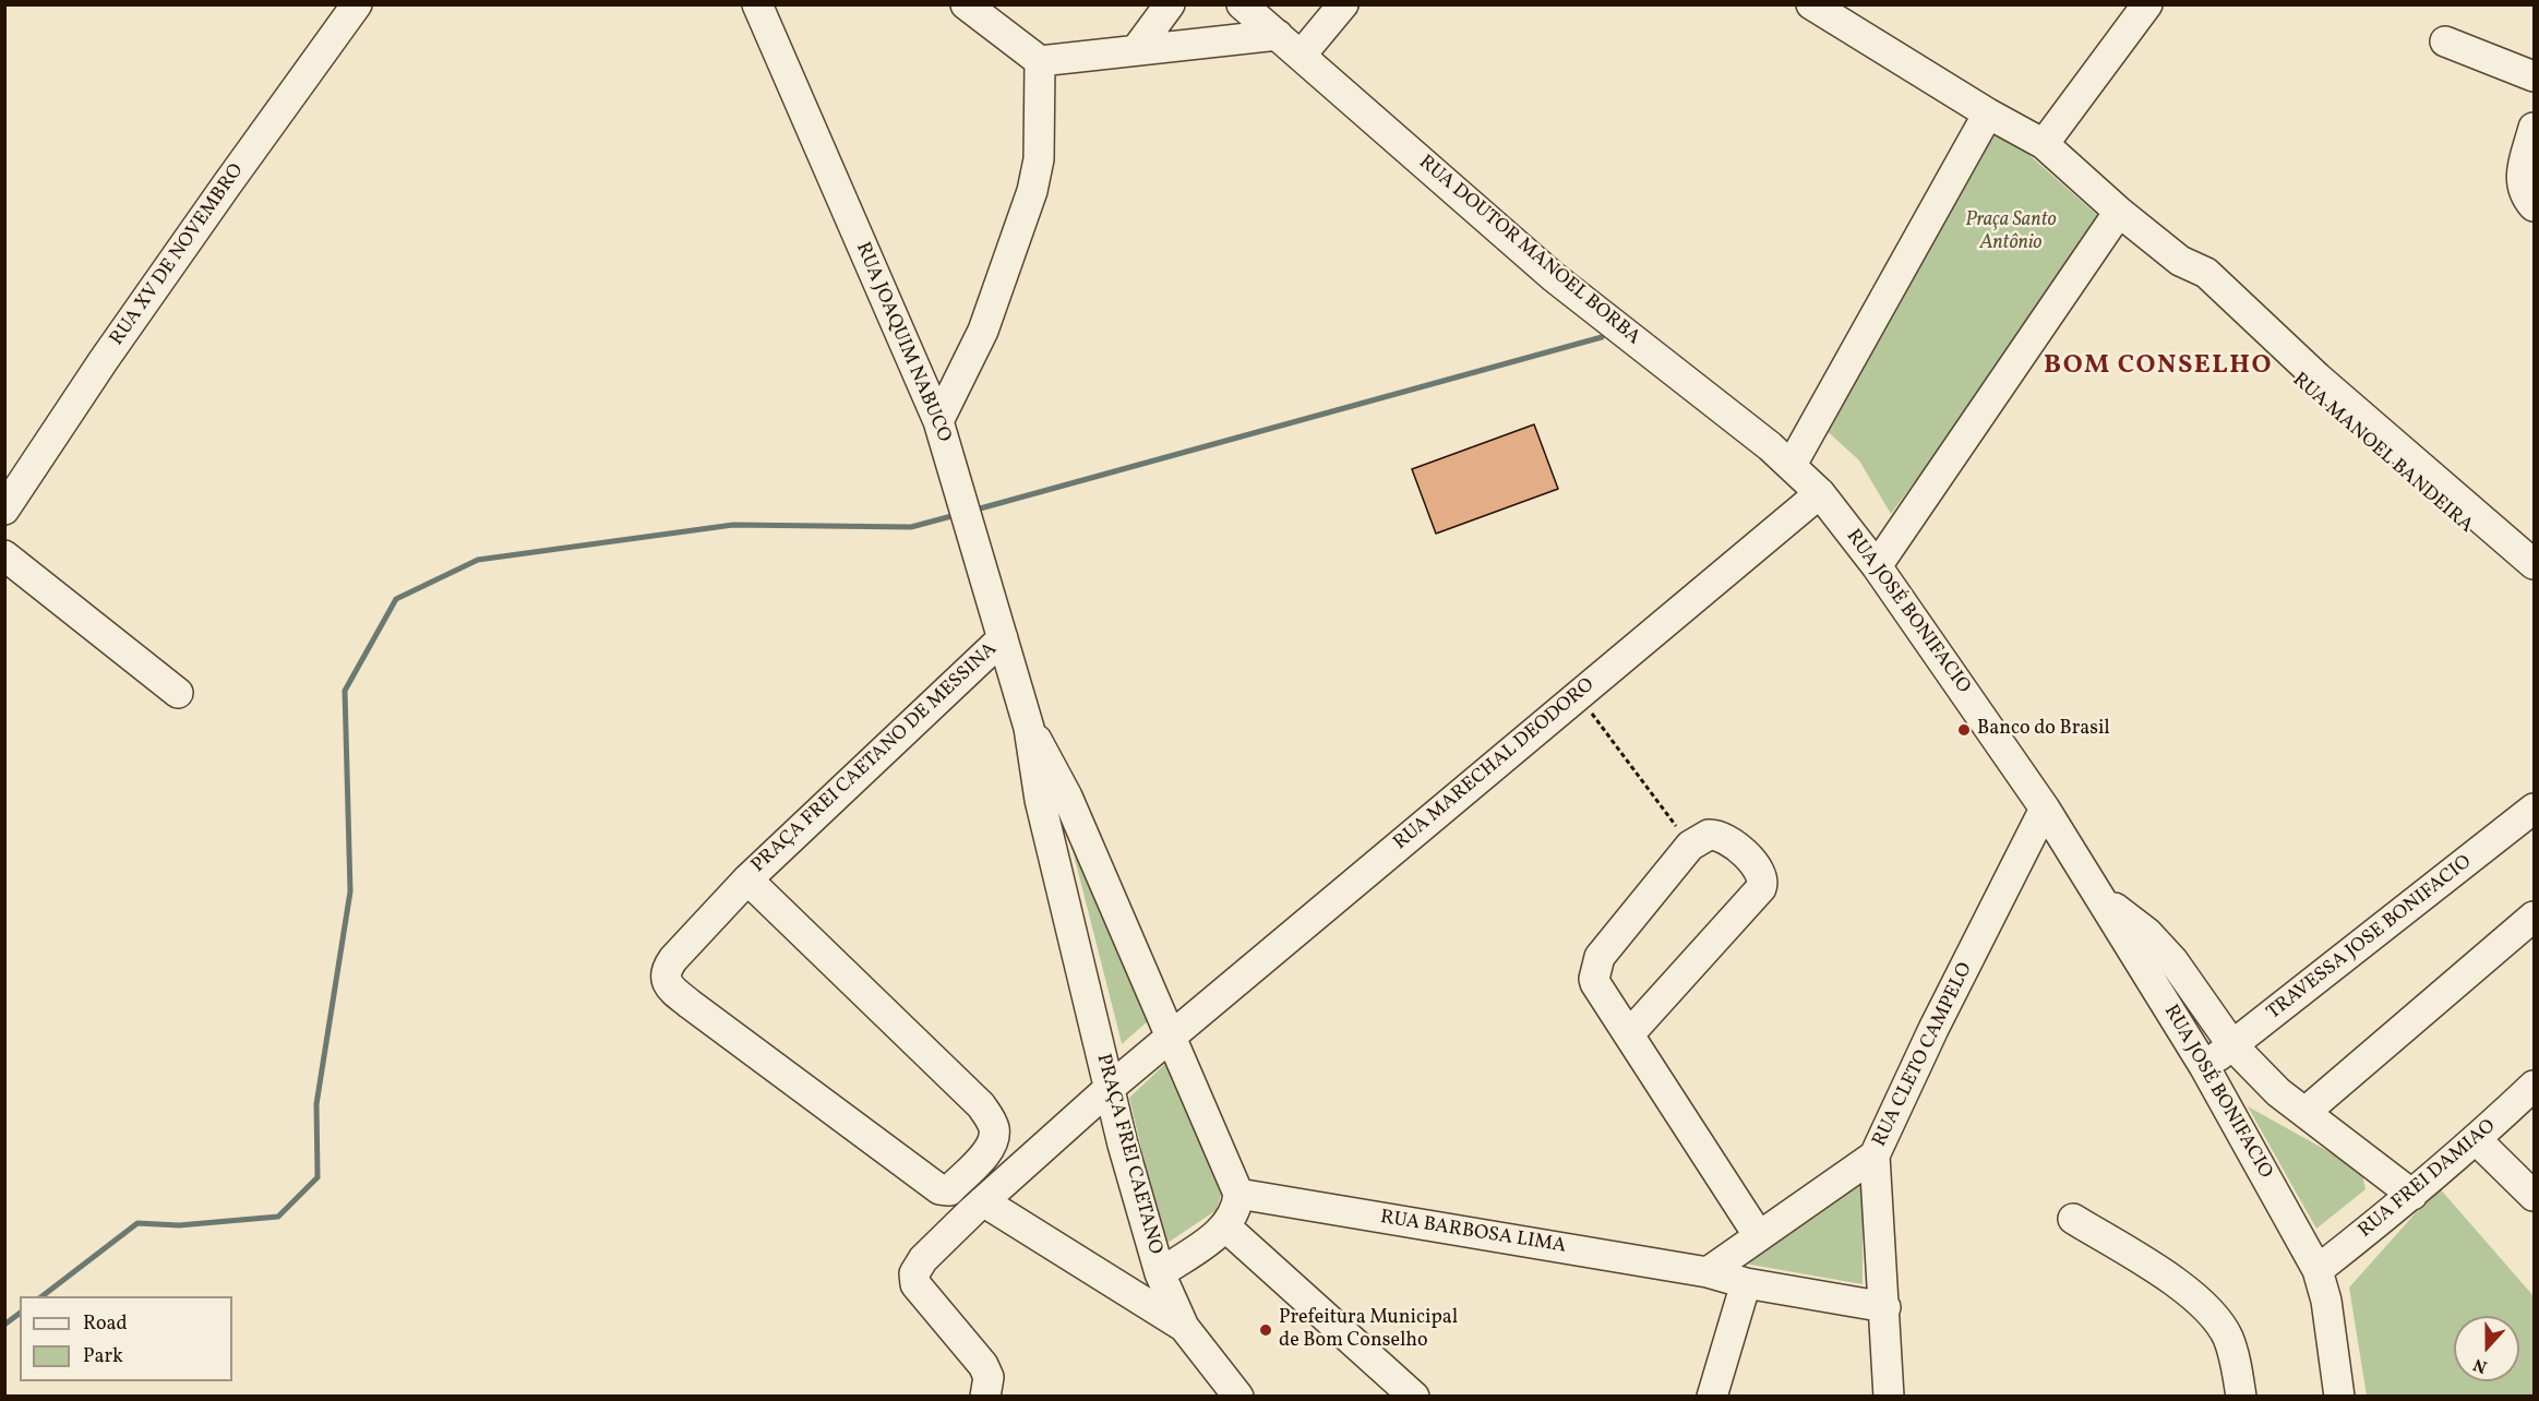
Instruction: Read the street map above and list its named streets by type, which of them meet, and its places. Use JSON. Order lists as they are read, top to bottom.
{
  "streets": {
    "street": [
      "RUA DOUTOR MANOEL BORBA",
      "RUA XV DE NOVEMBRO",
      "RUA JOAQUIM NABUCO",
      "RUA MANOEL BANDEIRA",
      "RUA JOSÉ BONIFACIO",
      "PRAÇA FREI CAETANO DE MESSINA",
      "RUA MARECHAL DEODORO",
      "TRAVESSA JOSE BONIFACIO",
      "RUA CLETO CAMPELO",
      "PRAÇA FREI CAETANO",
      "RUA FREI DAMIAO",
      "RUA BARBOSA LIMA"
    ]
  },
  "crossings": [
    ["RUA DOUTOR MANOEL BORBA", "RUA JOSÉ BONIFACIO"],
    ["RUA DOUTOR MANOEL BORBA", "RUA MARECHAL DEODORO"],
    ["RUA JOAQUIM NABUCO", "PRAÇA FREI CAETANO DE MESSINA"],
    ["RUA JOAQUIM NABUCO", "PRAÇA FREI CAETANO"],
    ["RUA JOSÉ BONIFACIO", "RUA MARECHAL DEODORO"],
    ["RUA JOSÉ BONIFACIO", "TRAVESSA JOSE BONIFACIO"],
    ["RUA JOSÉ BONIFACIO", "RUA CLETO CAMPELO"],
    ["RUA JOSÉ BONIFACIO", "RUA FREI DAMIAO"],
    ["RUA CLETO CAMPELO", "RUA BARBOSA LIMA"]
  ],
  "districts": ["BOM CONSELHO"],
  "parks": ["Praça Santo Antônio"],
  "places": ["Banco do Brasil", "Prefeitura Municipal de Bom Conselho"],
  "legend": ["Road", "Park"],
  "north": "bottom"
}
